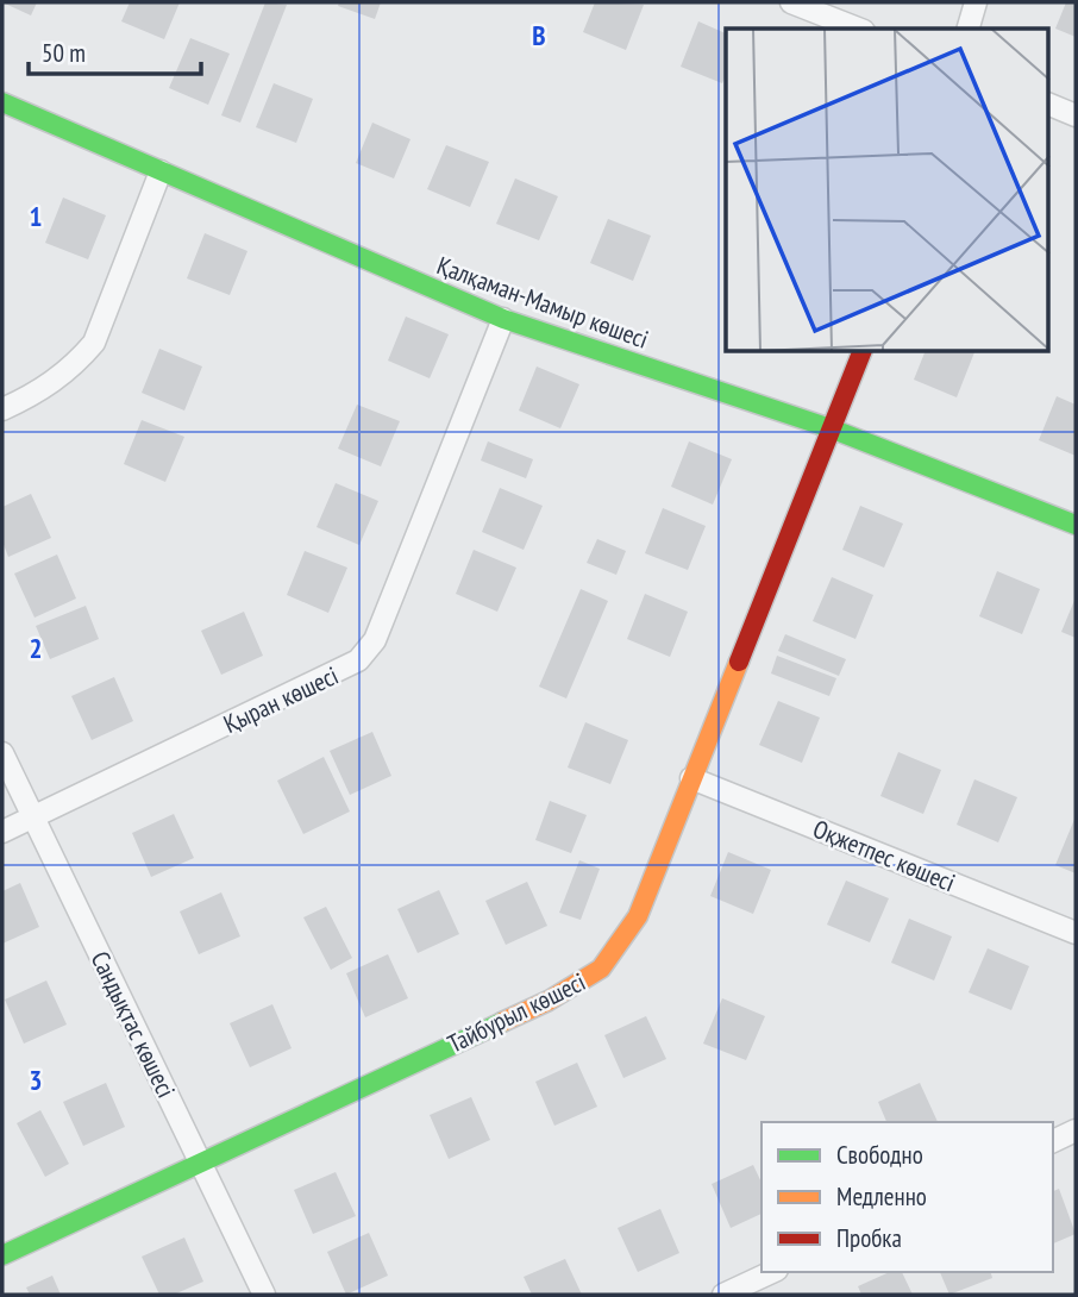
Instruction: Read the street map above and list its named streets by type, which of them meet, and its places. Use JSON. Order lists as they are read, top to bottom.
{
  "streets": {
    "street": [
      "Қалқаман-Мамыр көшесі",
      "Қыран көшесі",
      "Оқжетпес көшесі",
      "Тайбурыл көшесі",
      "Сандықтас көшесі"
    ]
  },
  "crossings": [
    ["Қалқаман-Мамыр көшесі", "Қыран көшесі"],
    ["Қалқаман-Мамыр көшесі", "Тайбурыл көшесі"],
    ["Қыран көшесі", "Сандықтас көшесі"],
    ["Оқжетпес көшесі", "Тайбурыл көшесі"],
    ["Тайбурыл көшесі", "Сандықтас көшесі"]
  ],
  "legend": ["Свободно", "Медленно", "Пробка"],
  "scale_bar": "50 m",
  "grid": {
    "columns": ["B"],
    "rows": ["1", "2", "3"]
  }
}
